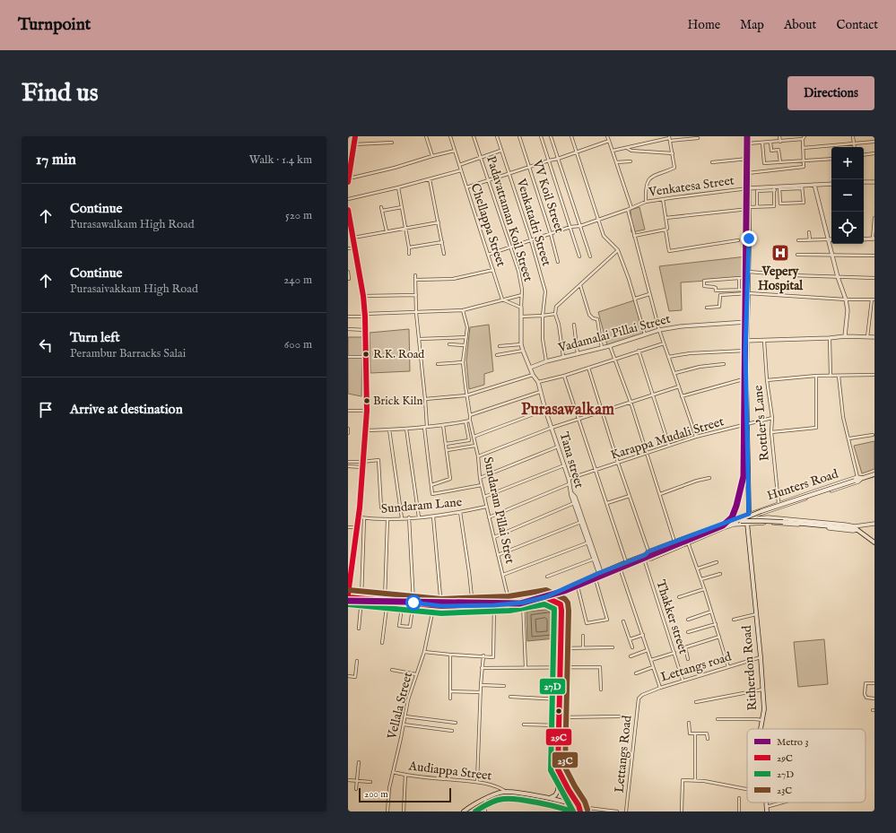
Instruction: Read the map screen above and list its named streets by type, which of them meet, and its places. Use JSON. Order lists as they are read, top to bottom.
{
  "streets": {
    "main road": ["Ritherdon Road"],
    "street": [
      "Venkatesa Street",
      "VV Koil Street",
      "Padavattaman Koil Street",
      "Venkatadri Street",
      "Chellappa Street",
      "Vadamalai Pillai Street",
      "Rottler's Lane",
      "Karappa Mudali Street",
      "Tana street",
      "Hunters Road",
      "Sundaram Lane",
      "Sundaram Pillai Stret",
      "Thakker street",
      "Lettangs road",
      "Vellala Street",
      "Lettangs Road",
      "Audiappa Street"
    ]
  },
  "crossings": [
    ["Venkatesa Street", "VV Koil Street"],
    ["Venkatesa Street", "Padavattaman Koil Street"],
    ["Venkatesa Street", "Venkatadri Street"],
    ["Venkatesa Street", "Chellappa Street"],
    ["Venkatesa Street", "Ritherdon Road"],
    ["Padavattaman Koil Street", "Tana street"],
    ["Venkatadri Street", "Vadamalai Pillai Street"],
    ["Vadamalai Pillai Street", "Tana street"],
    ["Vadamalai Pillai Street", "Ritherdon Road"],
    ["Rottler's Lane", "Karappa Mudali Street"],
    ["Rottler's Lane", "Hunters Road"],
    ["Karappa Mudali Street", "Tana street"],
    ["Karappa Mudali Street", "Thakker street"],
    ["Karappa Mudali Street", "Ritherdon Road"],
    ["Hunters Road", "Ritherdon Road"],
    ["Sundaram Lane", "Sundaram Pillai Stret"],
    ["Thakker street", "Lettangs road"],
    ["Lettangs road", "Ritherdon Road"],
    ["Lettangs road", "Lettangs Road"],
    ["Vellala Street", "Audiappa Street"]
  ],
  "districts": ["Purasawalkam"],
  "places": {
    "hospital": ["Vepery Hospital"],
    "other": ["R.K. Road", "Brick Kiln"]
  },
  "lines": [
    "metro line 3",
    "transit line 29C",
    "transit line 23C",
    "transit line 27D"
  ],
  "legend": [
    "Metro 3",
    "29C",
    "27D",
    "23C"
  ],
  "scale_bar": "200 m",
  "page": {
    "header": "Turnpoint",
    "nav": [
      "Home",
      "Map",
      "About",
      "Contact"
    ],
    "buttons": "Directions",
    "title": "Find us",
    "heading": ["17 min", "Walk · 1.4 km"],
    "map_buttons": ["+", "−"],
    "list": [
      ["Continue", "Purasawalkam High Road", "520 m"],
      ["Continue", "Purasaivakkam High Road", "240 m"],
      ["Turn left", "Perambur Barracks Salai", "600 m"],
      "Arrive at destination"
    ],
    "scale": "200 m"
  }
}
